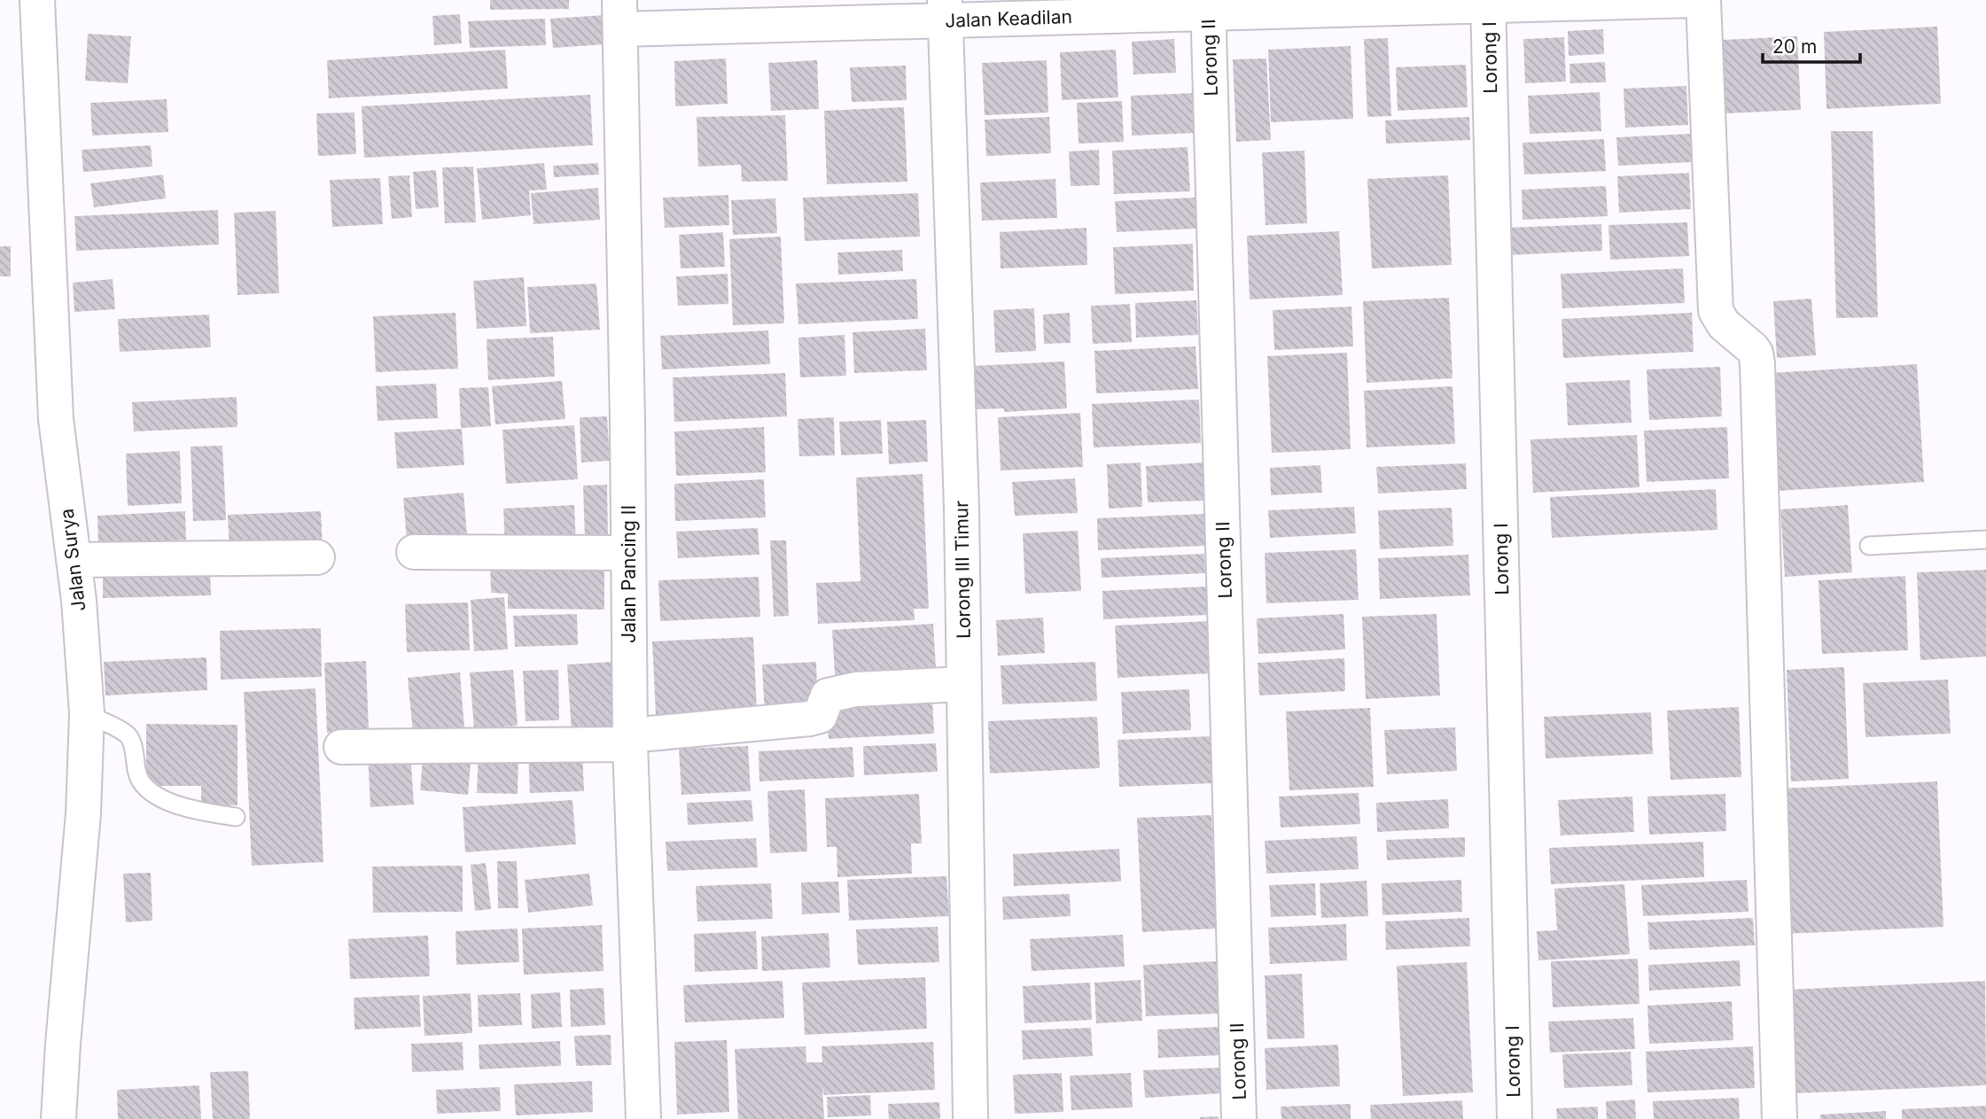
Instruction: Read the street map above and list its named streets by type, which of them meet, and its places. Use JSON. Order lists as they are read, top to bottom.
{
  "streets": {
    "street": [
      "Jalan Keadilan",
      "Lorong II",
      "Lorong I",
      "Jalan Surya",
      "Lorong III Timur",
      "Jalan Pancing II"
    ]
  },
  "crossings": [
    ["Jalan Keadilan", "Lorong II"],
    ["Jalan Keadilan", "Lorong I"],
    ["Jalan Keadilan", "Lorong III Timur"],
    ["Jalan Keadilan", "Jalan Pancing II"]
  ],
  "scale_bar": "20 m"
}
